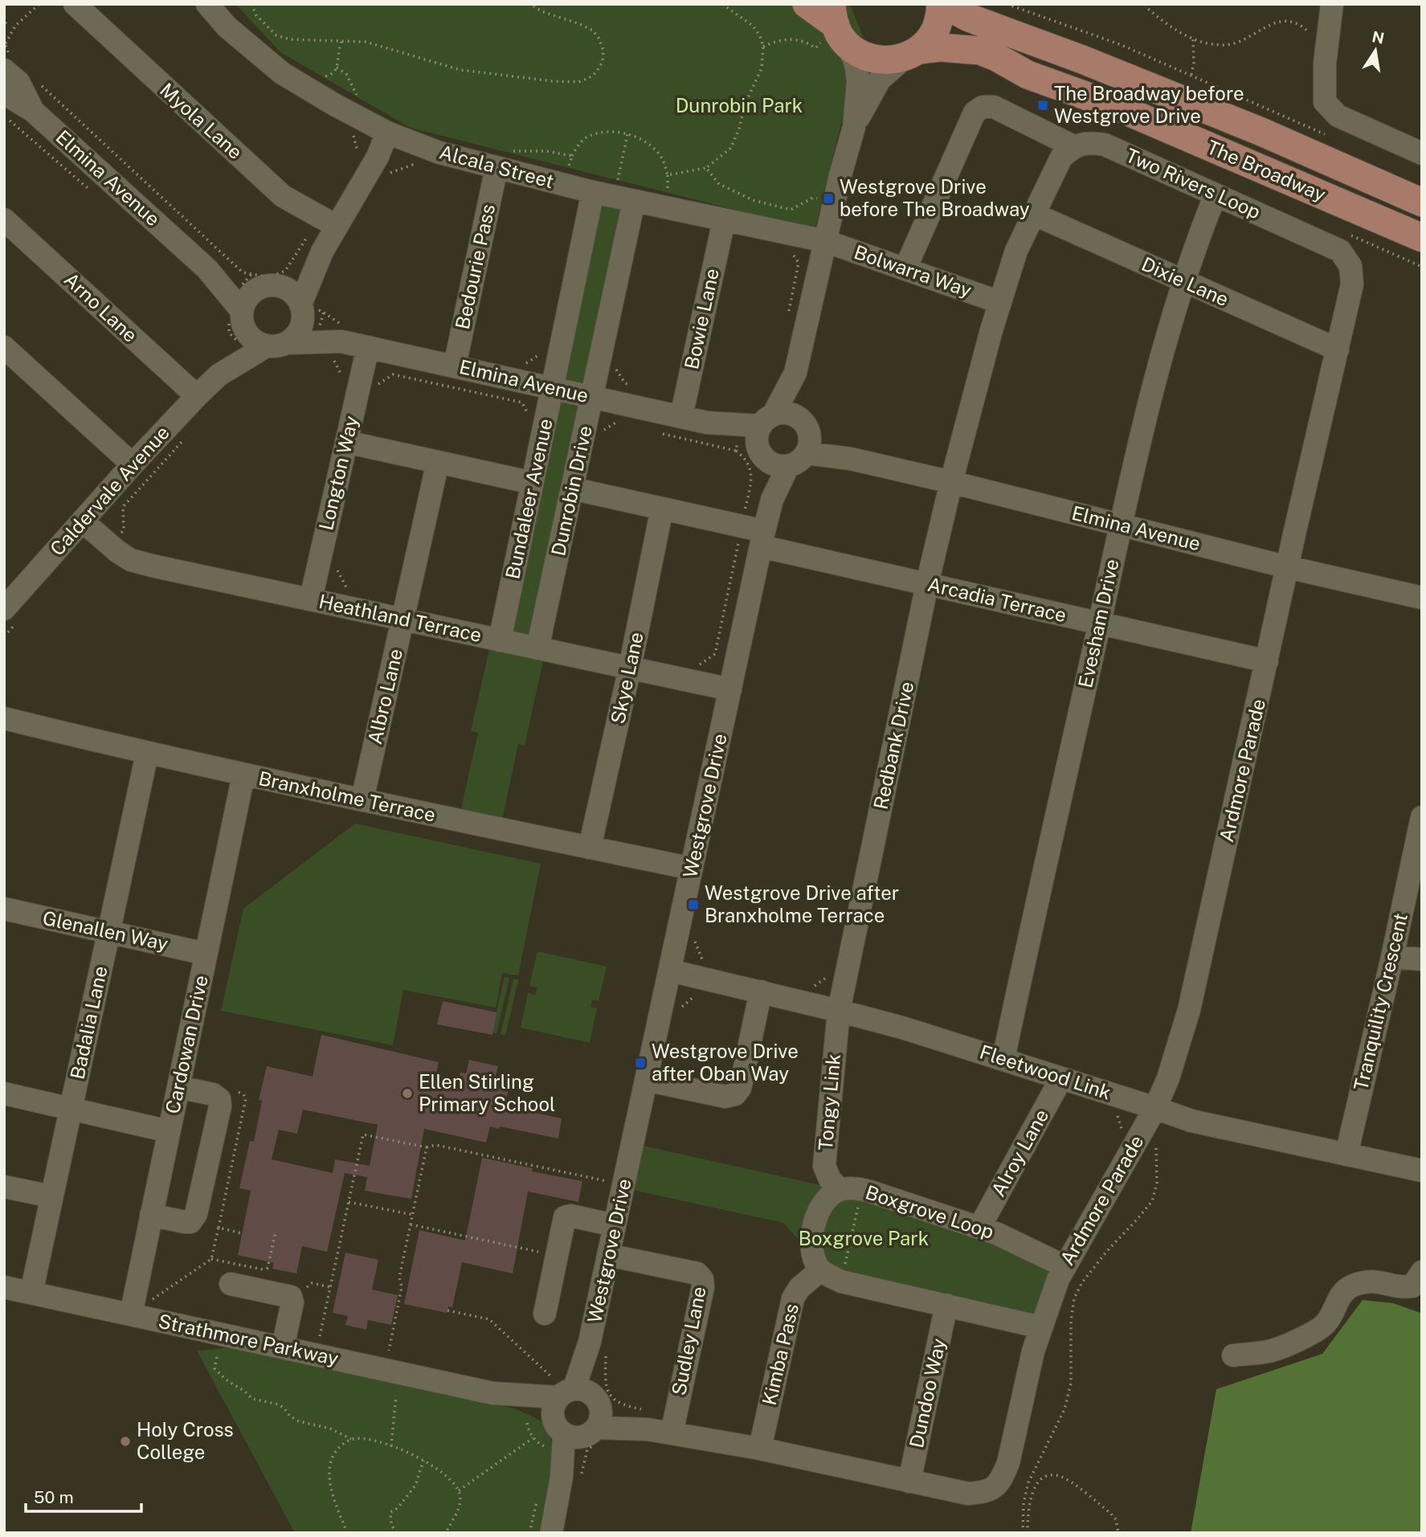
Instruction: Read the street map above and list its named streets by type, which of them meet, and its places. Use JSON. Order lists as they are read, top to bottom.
{
  "streets": {
    "main road": ["The Broadway"],
    "street": [
      "Myola Lane",
      "Alcala Street",
      "Elmina Avenue",
      "Two Rivers Loop",
      "Bedourie Pass",
      "Bolwarra Way",
      "Dixie Lane",
      "Arno Lane",
      "Bowie Lane",
      "Longton Way",
      "Caldervale Avenue",
      "Dunrobin Drive",
      "Bundaleer Avenue",
      "Arcadia Terrace",
      "Heathland Terrace",
      "Evesham Drive",
      "Skye Lane",
      "Albro Lane",
      "Redbank Drive",
      "Ardmore Parade",
      "Branxholme Terrace",
      "Westgrove Drive",
      "Glenallen Way",
      "Tranquility Crescent",
      "Badalia Lane",
      "Cardowan Drive",
      "Fleetwood Link",
      "Tongy Link",
      "Alroy Lane",
      "Boxgrove Loop",
      "Strathmore Parkway",
      "Sudley Lane",
      "Kimba Pass",
      "Dundoo Way"
    ]
  },
  "crossings": [
    ["Alcala Street", "Bedourie Pass"],
    ["Alcala Street", "Bolwarra Way"],
    ["Alcala Street", "Bowie Lane"],
    ["Alcala Street", "Dunrobin Drive"],
    ["Alcala Street", "Bundaleer Avenue"],
    ["Elmina Avenue", "Two Rivers Loop"],
    ["Elmina Avenue", "Bedourie Pass"],
    ["Elmina Avenue", "Bowie Lane"],
    ["Elmina Avenue", "Longton Way"],
    ["Elmina Avenue", "Caldervale Avenue"],
    ["Elmina Avenue", "Dunrobin Drive"],
    ["Elmina Avenue", "Bundaleer Avenue"],
    ["Elmina Avenue", "Evesham Drive"],
    ["Elmina Avenue", "Redbank Drive"],
    ["Elmina Avenue", "Ardmore Parade"],
    ["Elmina Avenue", "Westgrove Drive"],
    ["Two Rivers Loop", "Dixie Lane"],
    ["Two Rivers Loop", "Evesham Drive"],
    ["Two Rivers Loop", "Ardmore Parade"],
    ["Dixie Lane", "Evesham Drive"],
    ["Arno Lane", "Caldervale Avenue"],
    ["Longton Way", "Heathland Terrace"],
    ["Caldervale Avenue", "Heathland Terrace"],
    ["Dunrobin Drive", "Heathland Terrace"],
    ["Bundaleer Avenue", "Heathland Terrace"],
    ["Arcadia Terrace", "Evesham Drive"],
    ["Arcadia Terrace", "Redbank Drive"],
    ["Arcadia Terrace", "Ardmore Parade"],
    ["Arcadia Terrace", "Westgrove Drive"],
    ["Heathland Terrace", "Skye Lane"],
    ["Heathland Terrace", "Albro Lane"],
    ["Heathland Terrace", "Westgrove Drive"],
    ["Evesham Drive", "Fleetwood Link"],
    ["Skye Lane", "Branxholme Terrace"],
    ["Albro Lane", "Branxholme Terrace"],
    ["Redbank Drive", "Fleetwood Link"],
    ["Redbank Drive", "Tongy Link"],
    ["Ardmore Parade", "Westgrove Drive"],
    ["Ardmore Parade", "Fleetwood Link"],
    ["Ardmore Parade", "Boxgrove Loop"],
    ["Ardmore Parade", "Strathmore Parkway"],
    ["Ardmore Parade", "Sudley Lane"],
    ["Ardmore Parade", "Kimba Pass"],
    ["Ardmore Parade", "Dundoo Way"],
    ["Branxholme Terrace", "Westgrove Drive"],
    ["Branxholme Terrace", "Badalia Lane"],
    ["Branxholme Terrace", "Cardowan Drive"],
    ["Westgrove Drive", "Fleetwood Link"],
    ["Westgrove Drive", "Strathmore Parkway"],
    ["Westgrove Drive", "Sudley Lane"],
    ["Glenallen Way", "Badalia Lane"],
    ["Glenallen Way", "Cardowan Drive"],
    ["Tranquility Crescent", "Fleetwood Link"],
    ["Badalia Lane", "Strathmore Parkway"],
    ["Cardowan Drive", "Strathmore Parkway"],
    ["Fleetwood Link", "Tongy Link"],
    ["Fleetwood Link", "Alroy Lane"],
    ["Tongy Link", "Boxgrove Loop"],
    ["Alroy Lane", "Boxgrove Loop"],
    ["Boxgrove Loop", "Kimba Pass"]
  ],
  "parks": ["Dunrobin Park", "Boxgrove Park"],
  "places": {
    "transit": [
      "The Broadway before Westgrove Drive",
      "Westgrove Drive before The Broadway",
      "Westgrove Drive after Branxholme Terrace",
      "Westgrove Drive after Oban Way"
    ],
    "other": ["Ellen Stirling Primary School", "Holy Cross College"]
  },
  "scale_bar": "50 m",
  "north": "top"
}
